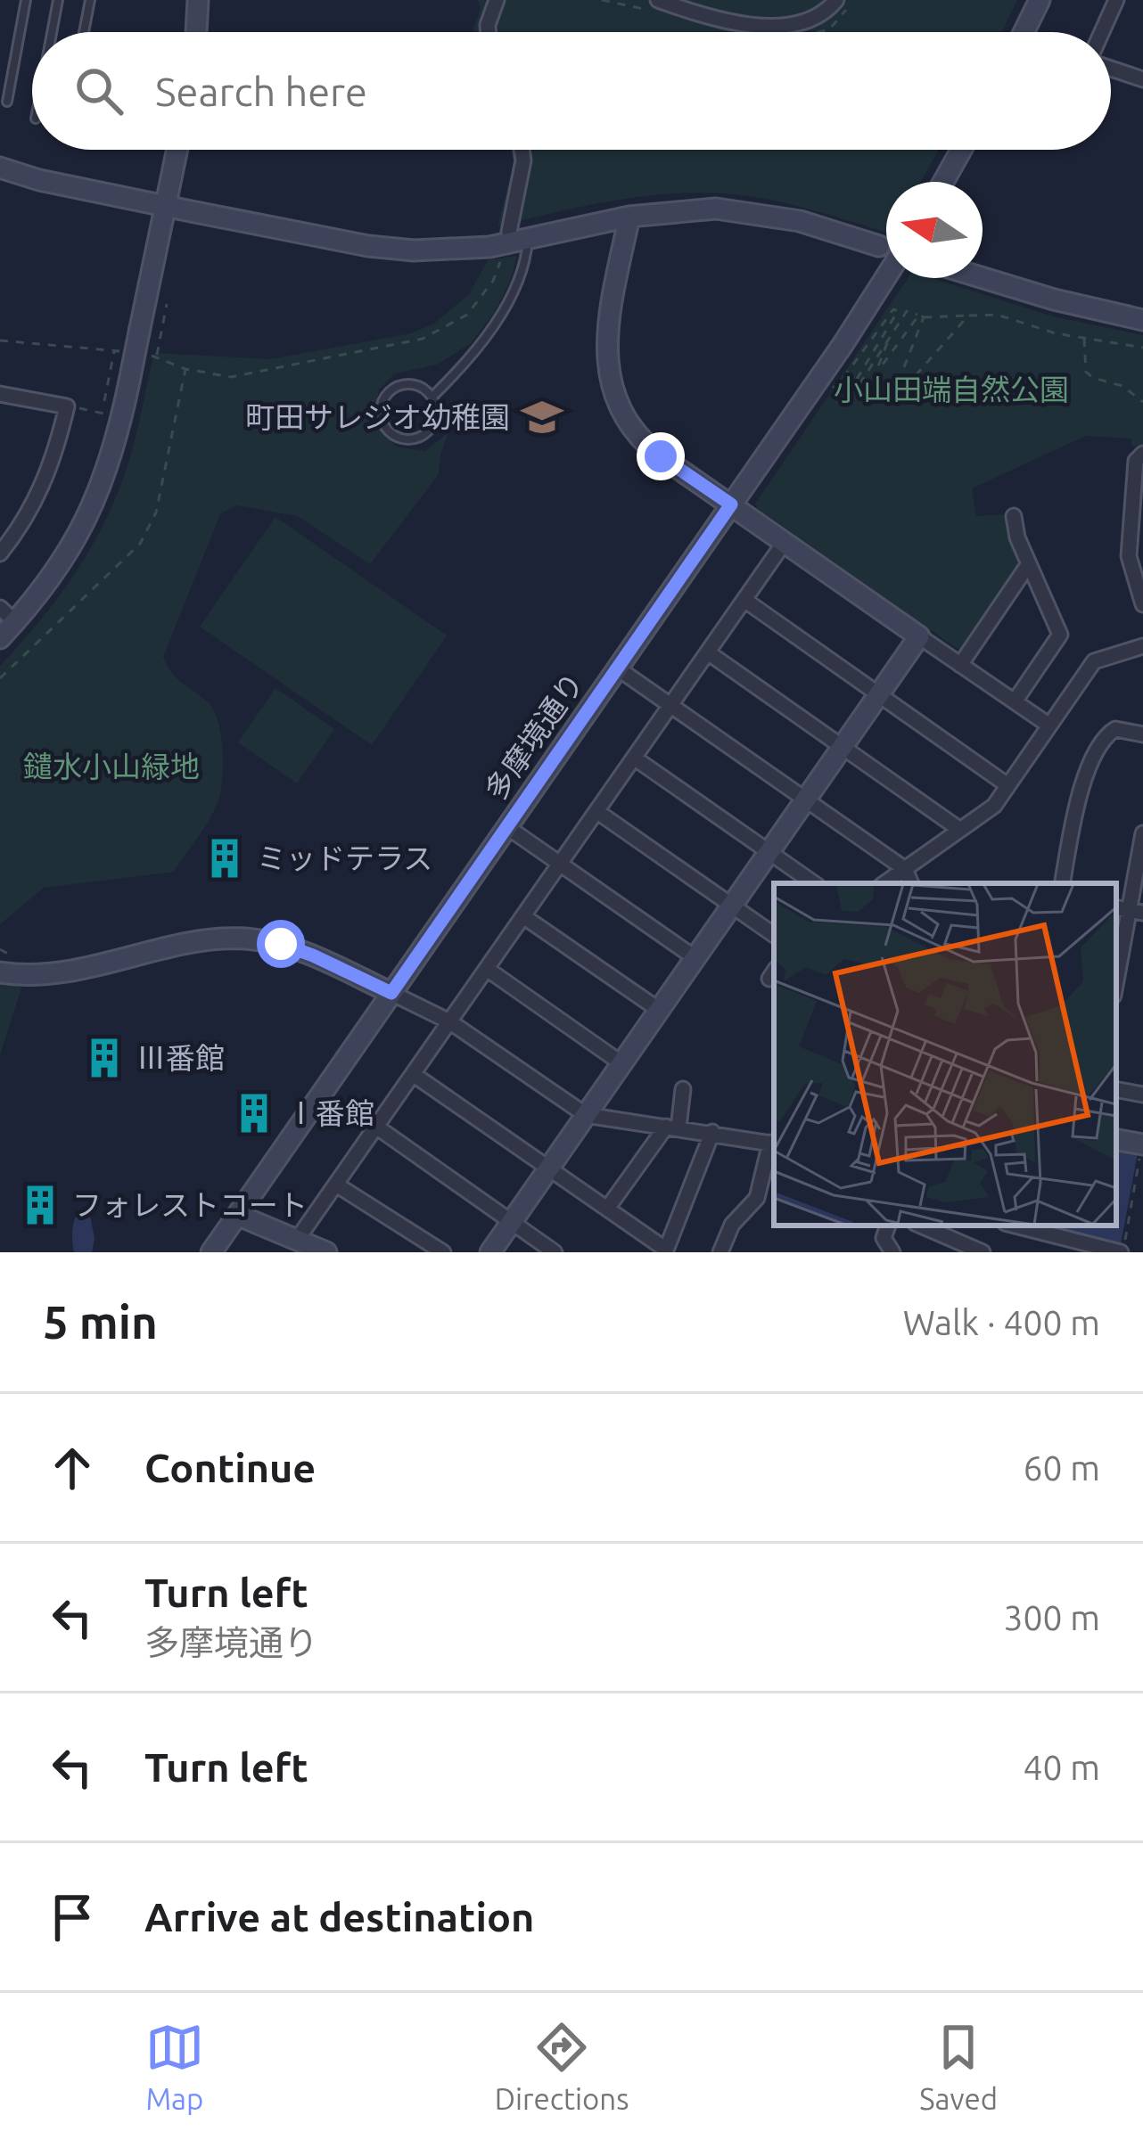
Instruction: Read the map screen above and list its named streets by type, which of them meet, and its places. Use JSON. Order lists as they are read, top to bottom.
{
  "streets": {
    "street": ["多摩境通り"]
  },
  "parks": ["小山田端自然公園", "鑓水小山緑地"],
  "places": {
    "school or university": ["町田サレジオ幼稚園"],
    "building": [
      "ミッドテラス",
      "Ⅲ番館",
      "Ⅰ番館",
      "フォレストコート"
    ]
  },
  "north": "left",
  "page": {
    "search": "Search here",
    "heading": ["5 min", "Walk · 400 m"],
    "list": [
      ["Continue", "60 m"],
      ["Turn left", "多摩境通り", "300 m"],
      ["Turn left", "40 m"],
      "Arrive at destination"
    ],
    "nav": ["Map", "Directions", "Saved"]
  }
}
